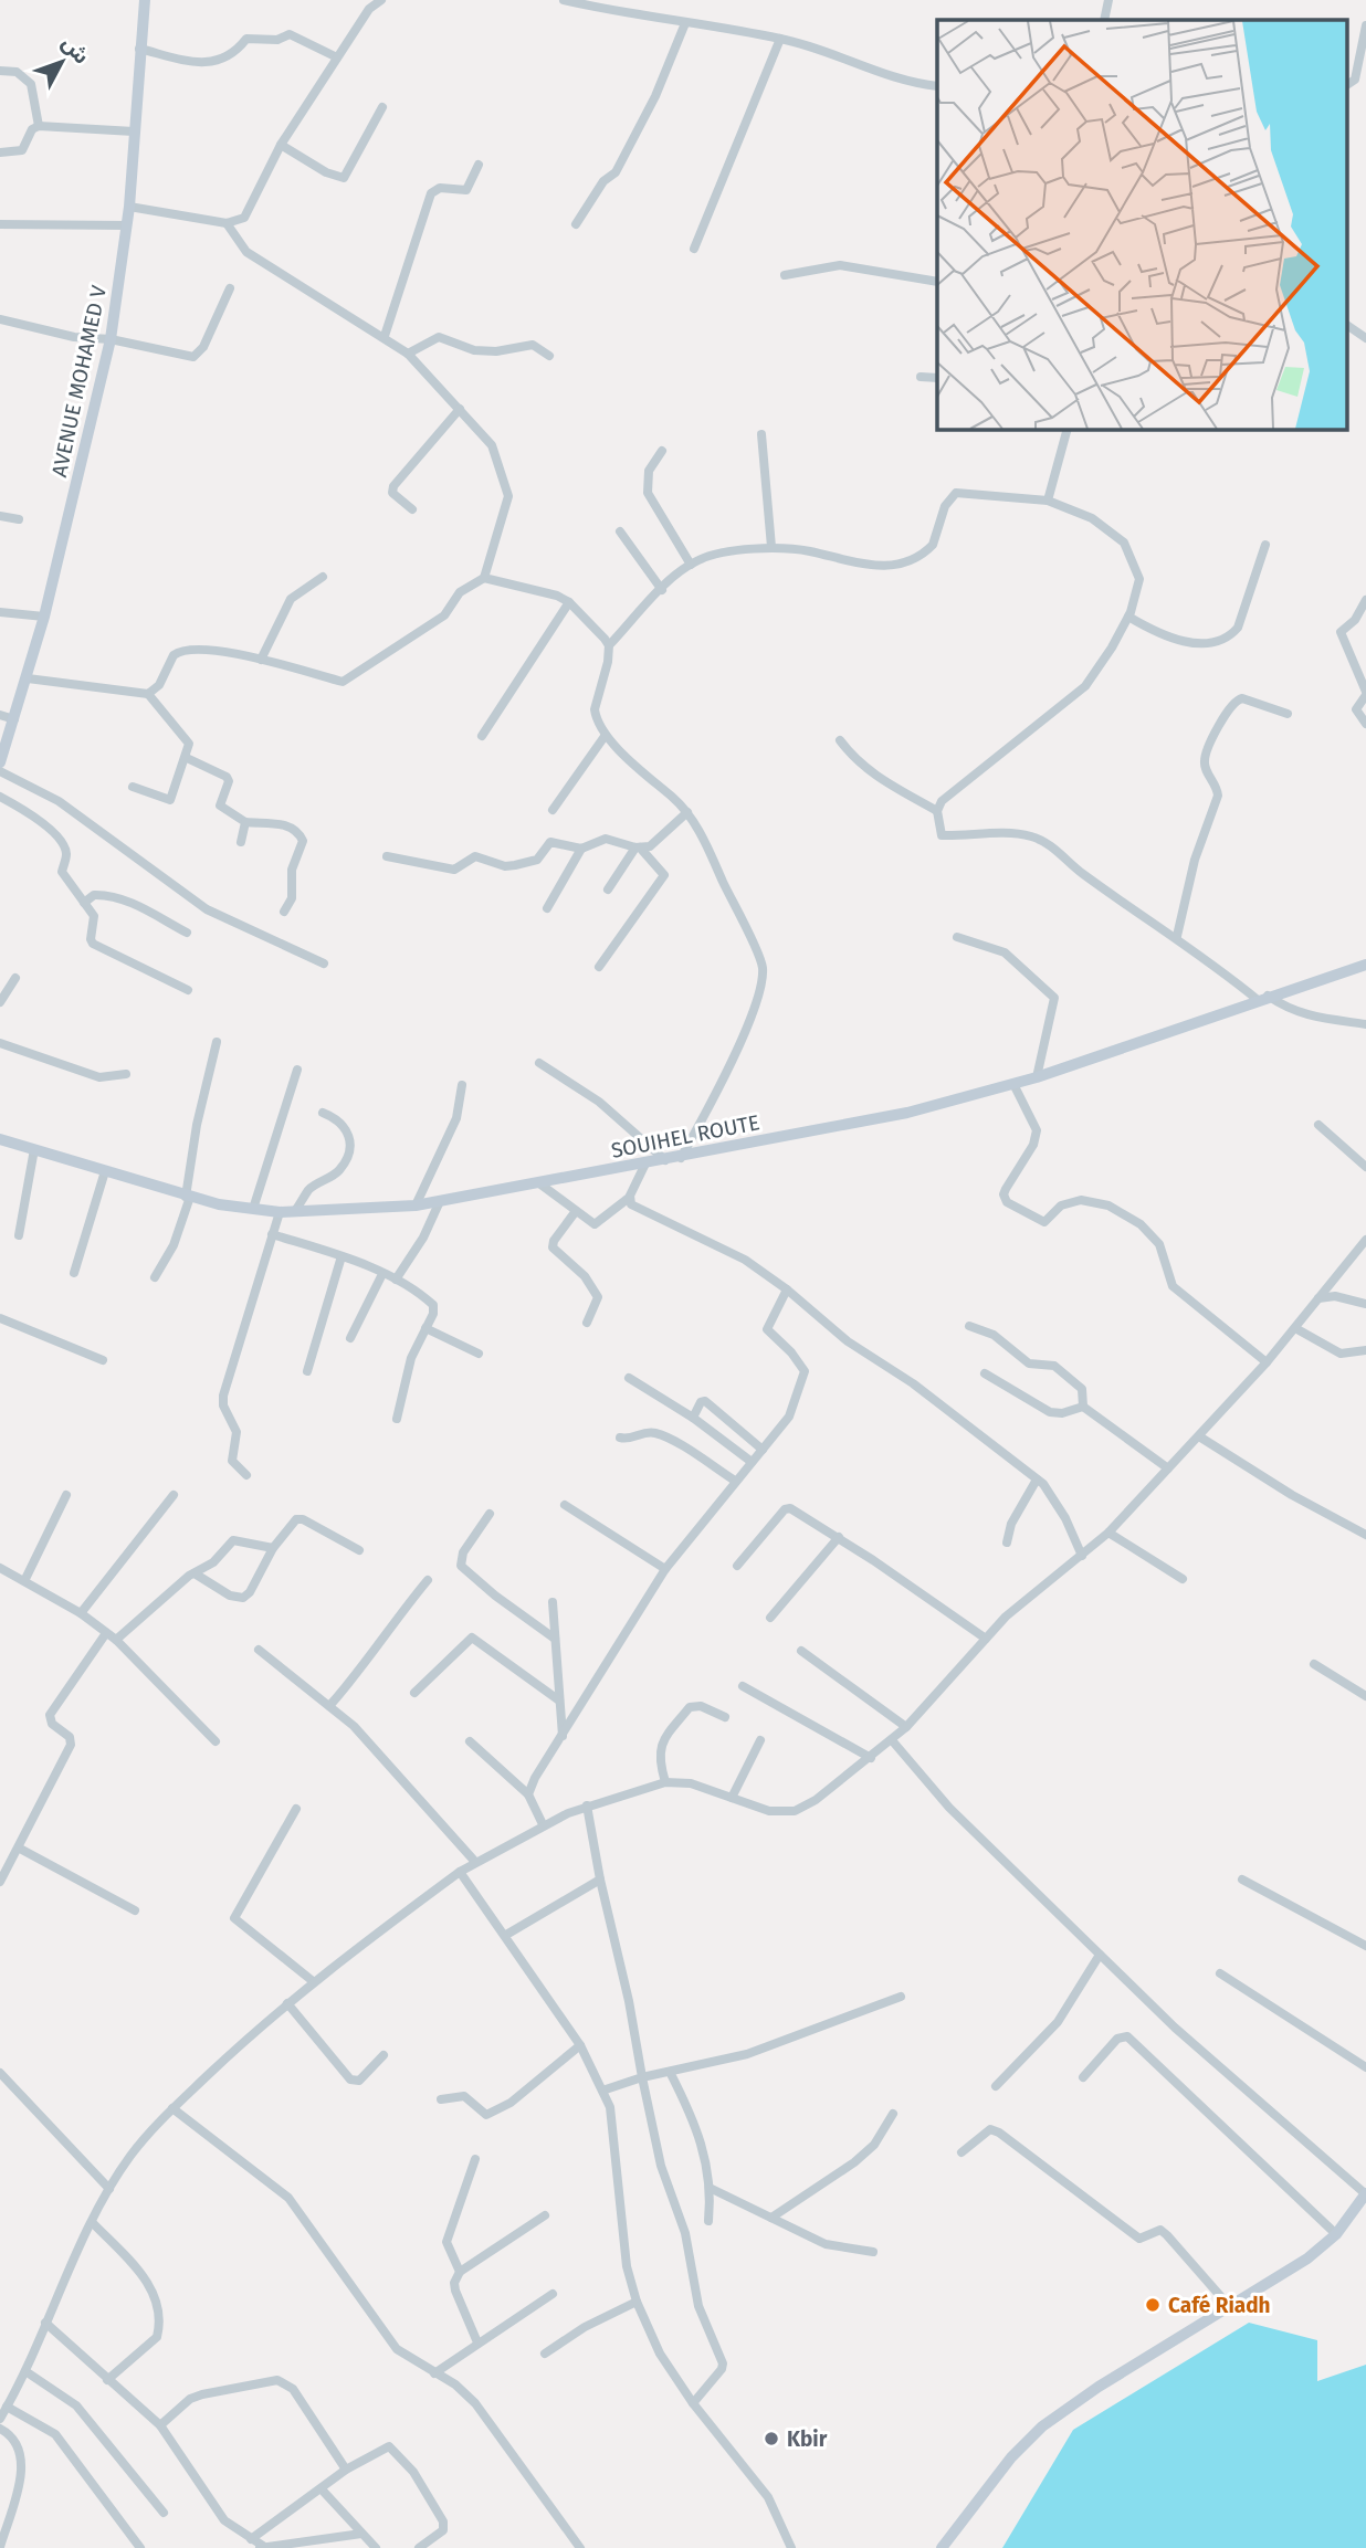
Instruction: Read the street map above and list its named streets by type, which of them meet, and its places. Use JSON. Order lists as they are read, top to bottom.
{
  "streets": {
    "main road": ["AVENUE MOHAMED V", "SOUIHEL ROUTE"]
  },
  "places": ["Café Riadh", "Kbir"],
  "north": "top right"
}
